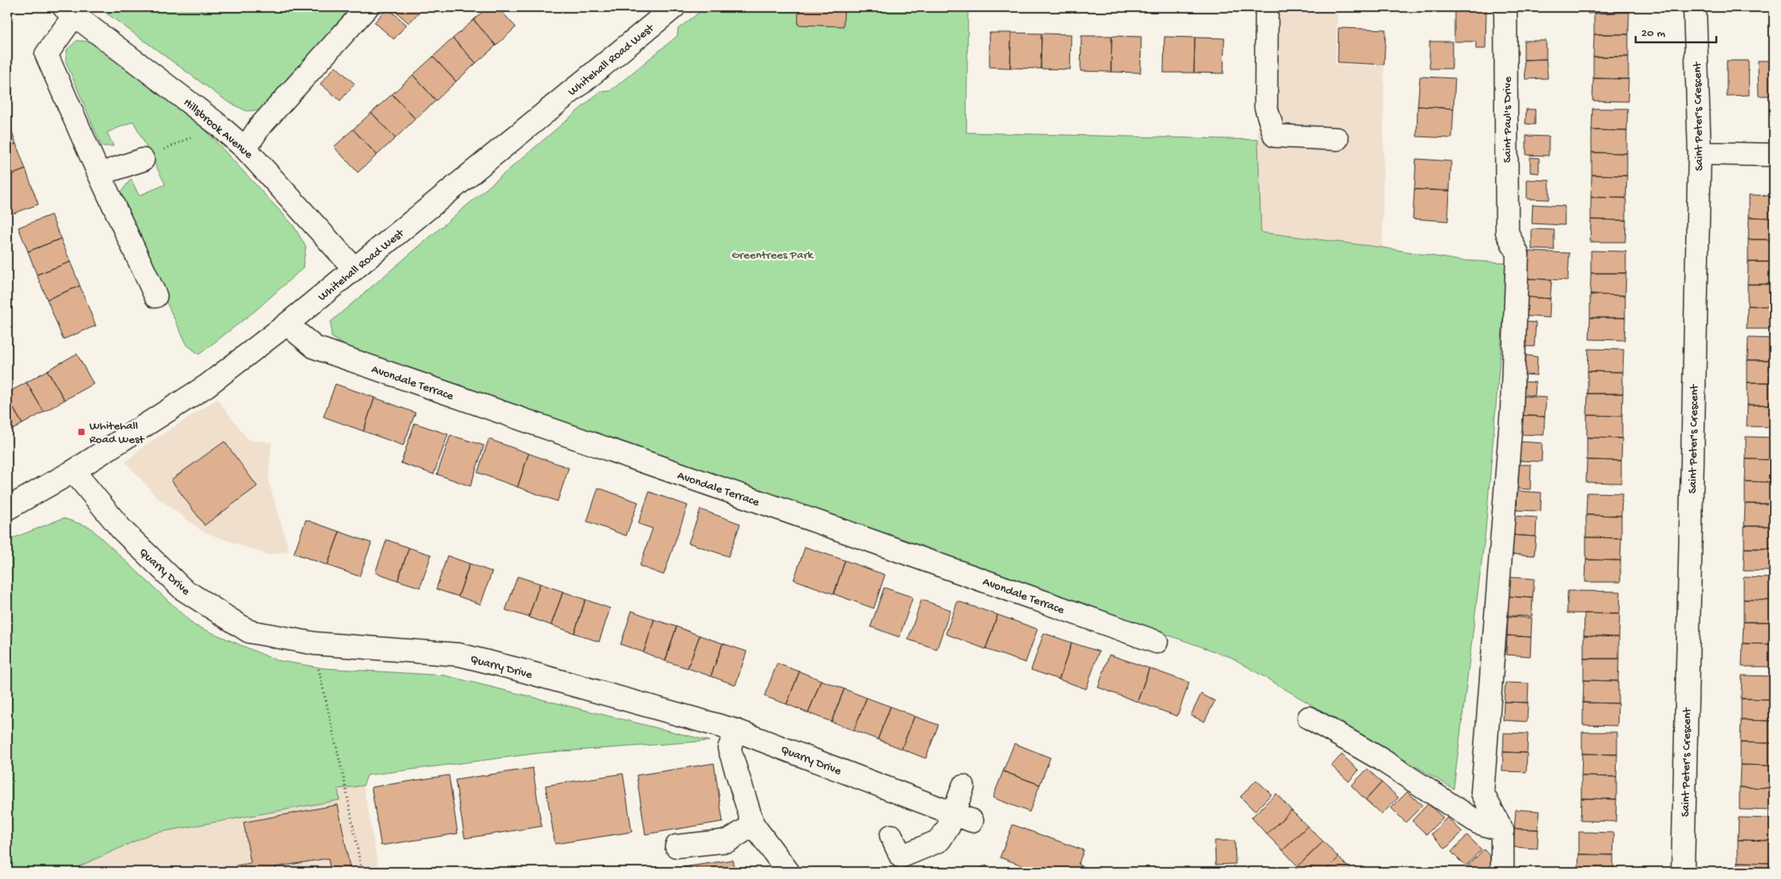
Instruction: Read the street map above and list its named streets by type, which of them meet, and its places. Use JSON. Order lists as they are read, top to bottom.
{
  "streets": {
    "street": [
      "Whitehall Road West",
      "Saint Peter's Crescent",
      "Saint Paul's Drive",
      "Hillsbrook Avenue",
      "Avondale Terrace",
      "Quarry Drive"
    ]
  },
  "crossings": [
    ["Whitehall Road West", "Hillsbrook Avenue"],
    ["Whitehall Road West", "Avondale Terrace"],
    ["Whitehall Road West", "Quarry Drive"]
  ],
  "parks": ["Greentrees Park"],
  "places": {
    "transit": ["Whitehall Road West"]
  },
  "scale_bar": "20 m"
}
